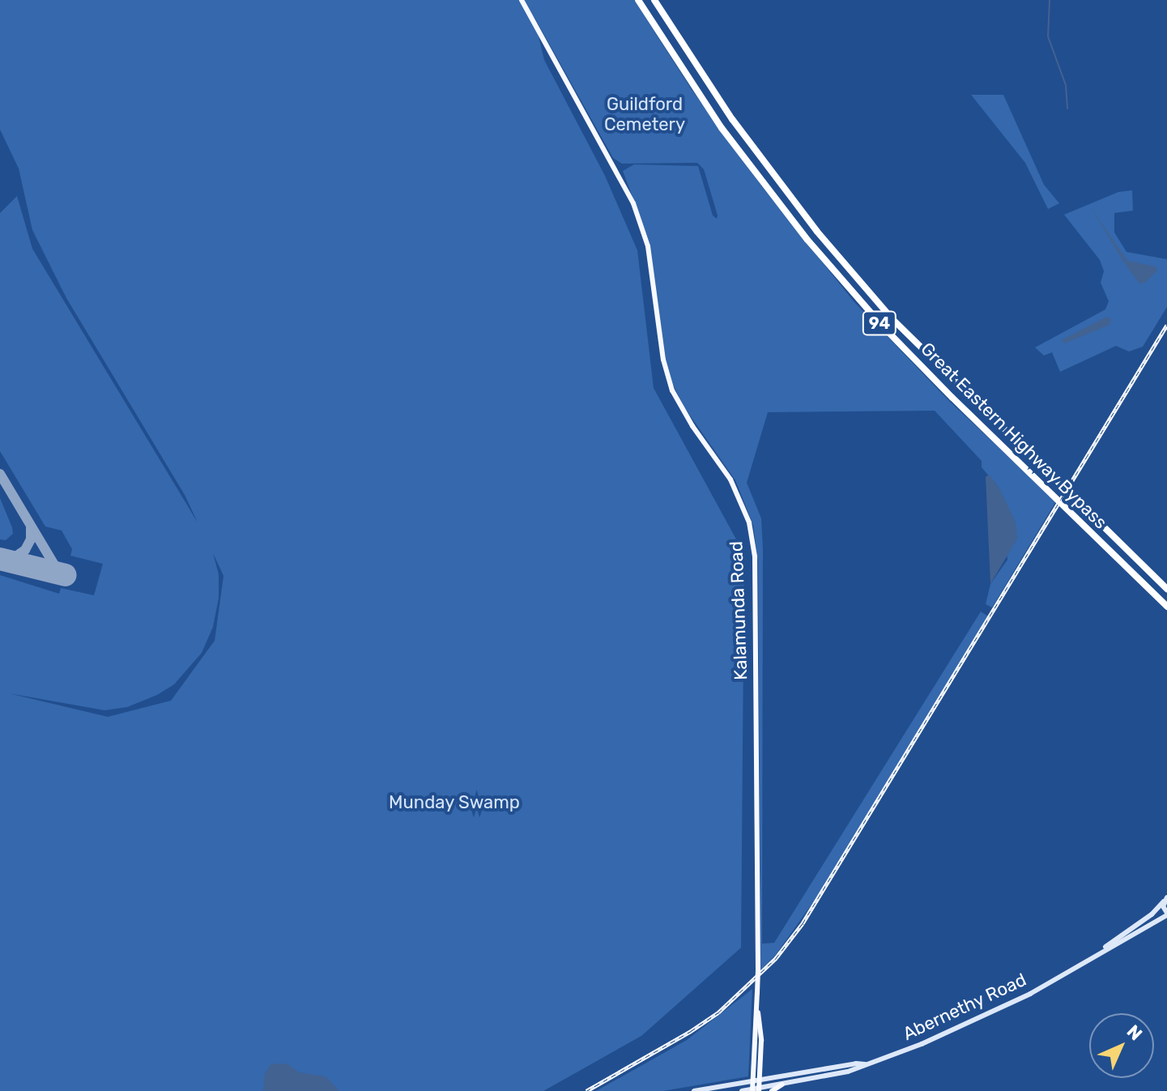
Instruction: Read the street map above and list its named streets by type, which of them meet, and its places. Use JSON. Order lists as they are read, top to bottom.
{
  "streets": {
    "highway": ["94", "Great Eastern Highway Bypass"],
    "main road": ["Kalamunda Road", "Abernethy Road"]
  },
  "crossings": [
    ["Kalamunda Road", "Abernethy Road"]
  ],
  "parks": ["Guildford Cemetery", "Munday Swamp"],
  "north": "top right"
}
